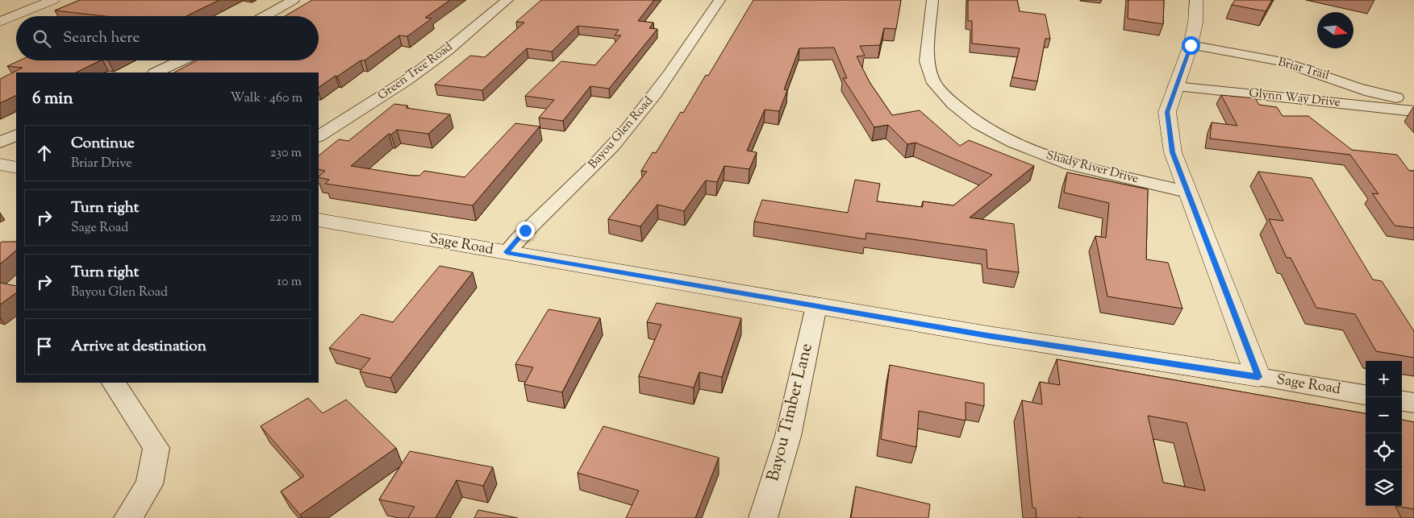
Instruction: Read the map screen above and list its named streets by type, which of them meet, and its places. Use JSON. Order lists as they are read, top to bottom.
{
  "streets": {
    "street": [
      "Briar Trail",
      "Green Tree Road",
      "Glynn Way Drive",
      "Bayou Glen Road",
      "Shady River Drive",
      "Sage Road",
      "Bayou Timber Lane"
    ]
  },
  "crossings": [
    ["Bayou Glen Road", "Sage Road"],
    ["Sage Road", "Bayou Timber Lane"]
  ],
  "north": "right",
  "page": {
    "search": "Search here",
    "heading": ["6 min", "Walk · 460 m"],
    "list": [
      ["Continue", "Briar Drive", "230 m"],
      ["Turn right", "Sage Road", "220 m"],
      ["Turn right", "Bayou Glen Road", "10 m"],
      "Arrive at destination"
    ],
    "map_buttons": ["+", "−"]
  }
}
